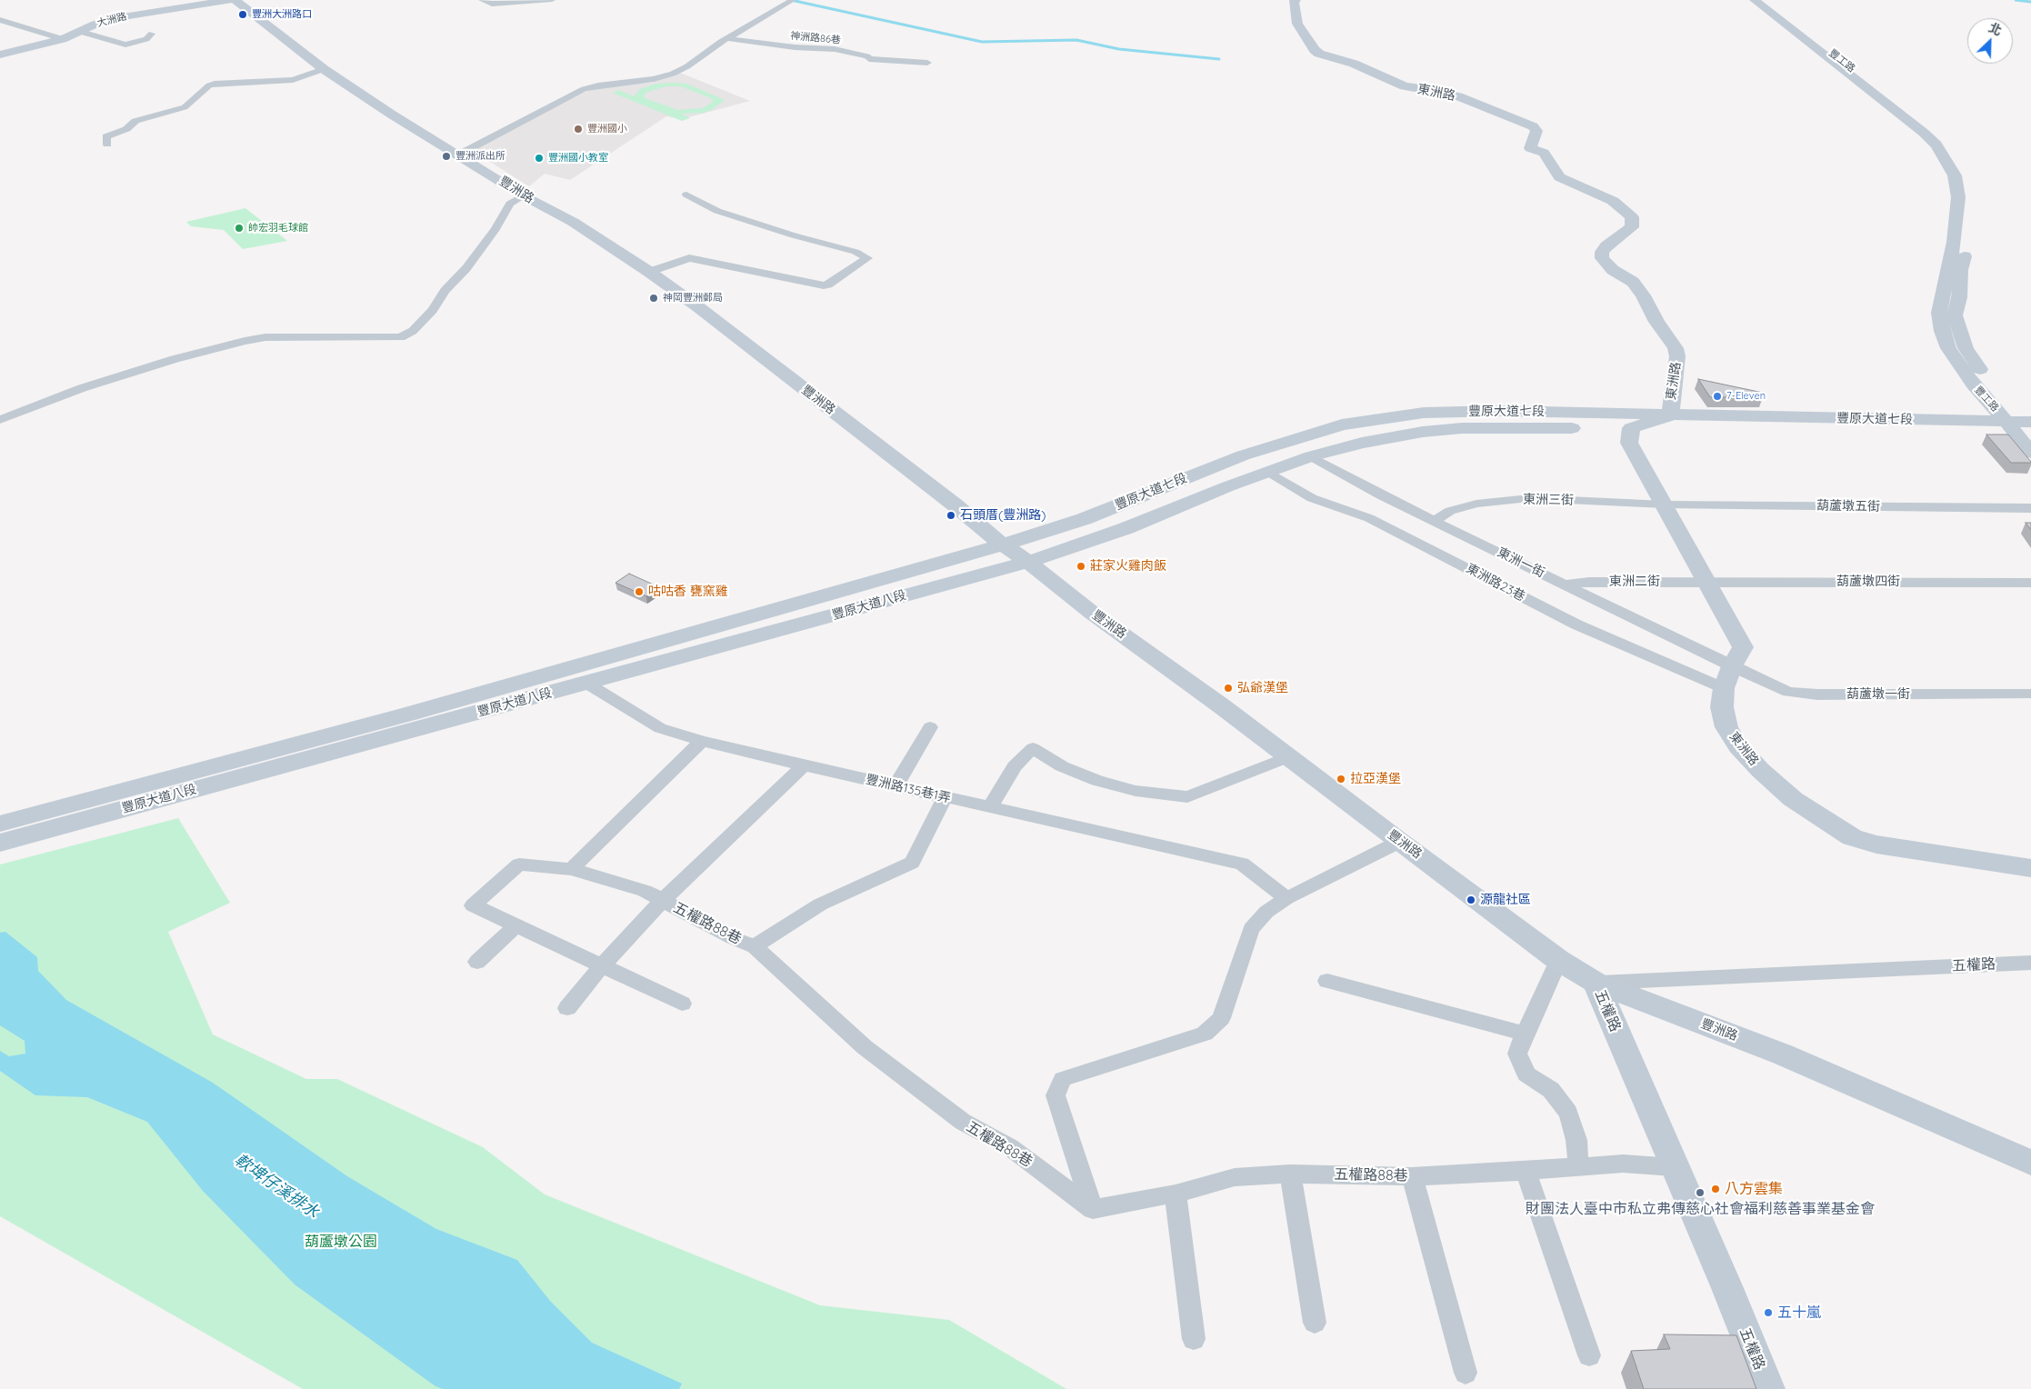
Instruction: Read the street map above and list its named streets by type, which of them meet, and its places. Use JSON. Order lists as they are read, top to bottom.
{
  "streets": {
    "street": [
      "大洲路",
      "神洲路86巷",
      "豐工路",
      "東洲路",
      "豐洲路",
      "豐原大道七段",
      "東洲三街",
      "葫蘆墩五街",
      "東洲一街",
      "東洲二街",
      "葫蘆墩四街",
      "東洲路23巷",
      "豐原大道八段",
      "葫蘆墩一街",
      "豐洲路135巷1弄",
      "五權路88巷",
      "五權路"
    ]
  },
  "crossings": [
    ["豐工路", "豐原大道七段"],
    ["東洲路", "豐原大道七段"],
    ["東洲路", "東洲三街"],
    ["東洲路", "葫蘆墩五街"],
    ["東洲路", "東洲一街"],
    ["東洲路", "東洲二街"],
    ["東洲路", "葫蘆墩四街"],
    ["東洲路", "東洲路23巷"],
    ["東洲路", "葫蘆墩一街"],
    ["豐洲路", "豐原大道七段"],
    ["豐洲路", "豐原大道八段"],
    ["豐洲路", "五權路"],
    ["豐原大道七段", "東洲一街"],
    ["豐原大道七段", "東洲路23巷"],
    ["豐原大道七段", "豐原大道八段"],
    ["東洲三街", "葫蘆墩五街"],
    ["東洲三街", "東洲一街"],
    ["東洲一街", "東洲二街"],
    ["東洲一街", "葫蘆墩一街"],
    ["東洲二街", "葫蘆墩四街"],
    ["豐原大道八段", "豐洲路135巷1弄"],
    ["五權路88巷", "五權路"]
  ],
  "water": ["軟埤仔溪排水"],
  "parks": ["葫蘆墩公園"],
  "places": [
    "豐洲大洲路口",
    "豐洲國小",
    "豐洲派出所",
    "豐洲國小教室",
    "帥宏羽毛球館",
    "神岡豐洲郵局",
    "7-Eleven",
    "石頭厝(豐洲路)",
    "莊家火雞肉飯",
    "咕咕香 甕窯雞",
    "弘爺漢堡",
    "拉亞漢堡",
    "源龍社區",
    "八方雲集",
    "財團法人臺中市私立弗傳慈心社會福利慈善事業基金會",
    "五十嵐"
  ],
  "north": "top right"
}
